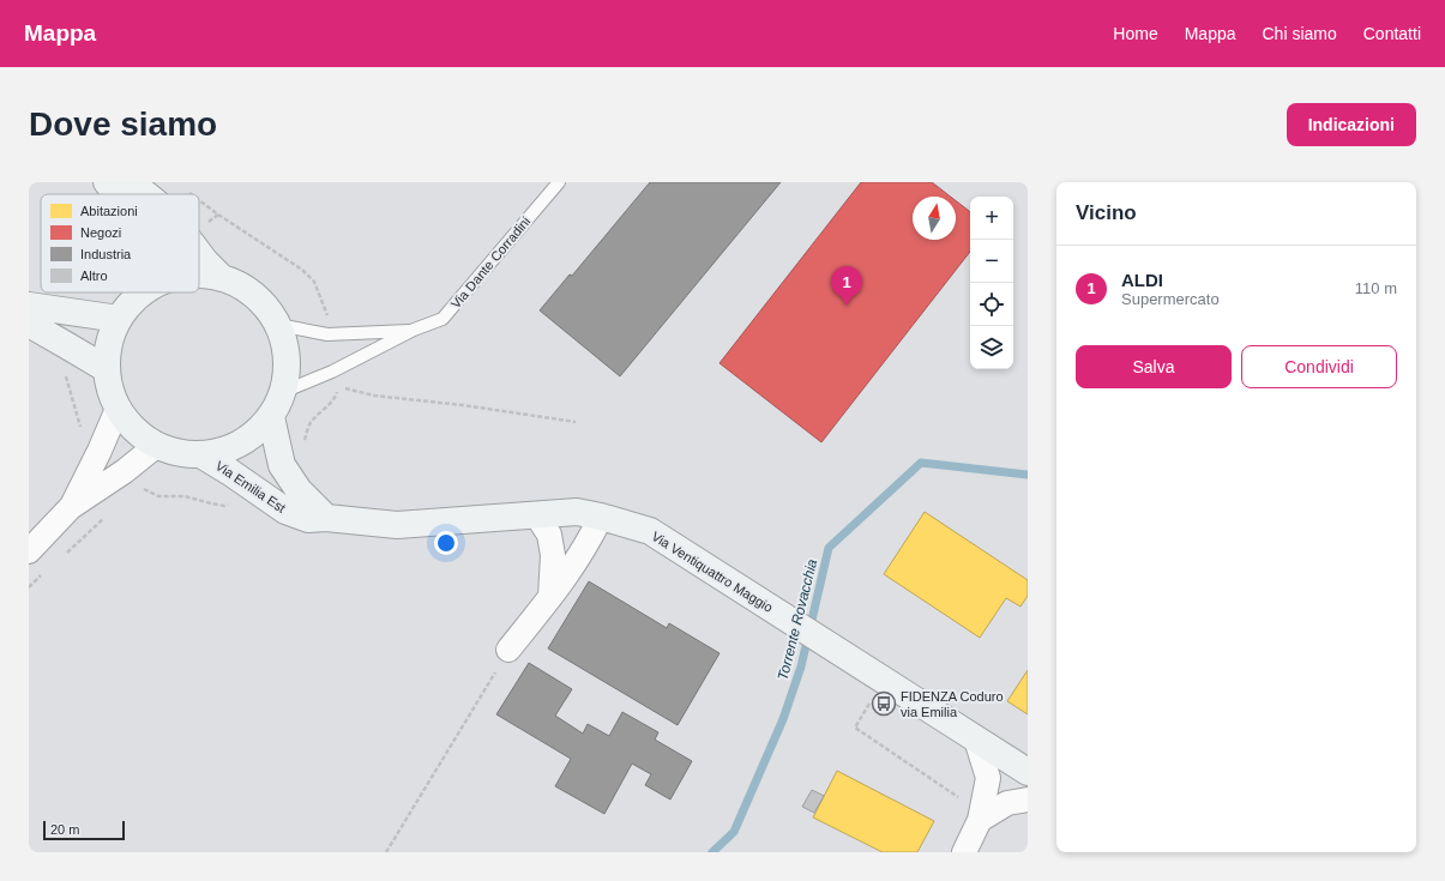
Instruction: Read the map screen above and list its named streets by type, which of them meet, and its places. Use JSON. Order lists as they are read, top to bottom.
{
  "streets": {
    "main road": ["Via Emilia Est", "Via Ventiquattro Maggio"],
    "lane": ["Via Dante Corradini"]
  },
  "crossings": [
    ["Via Emilia Est", "Via Ventiquattro Maggio"]
  ],
  "water": ["Torrente Rovacchia"],
  "places": {
    "bus stop": ["FIDENZA Coduro via Emilia"]
  },
  "legend": [
    "Abitazioni",
    "Negozi",
    "Industria",
    "Altro"
  ],
  "scale_bar": "20 m",
  "north": "top",
  "page": {
    "header": "Mappa",
    "nav": [
      "Home",
      "Mappa",
      "Chi siamo",
      "Contatti"
    ],
    "buttons": [
      "Indicazioni",
      ["Salva", "Condividi"]
    ],
    "title": "Dove siamo",
    "heading": "Vicino",
    "map_buttons": ["+", "−"],
    "list": [
      {
        "mark": "1",
        "name": "ALDI",
        "note": "Supermercato",
        "value": "110 m"
      }
    ],
    "pins": "1",
    "scale": "20 m"
  }
}
